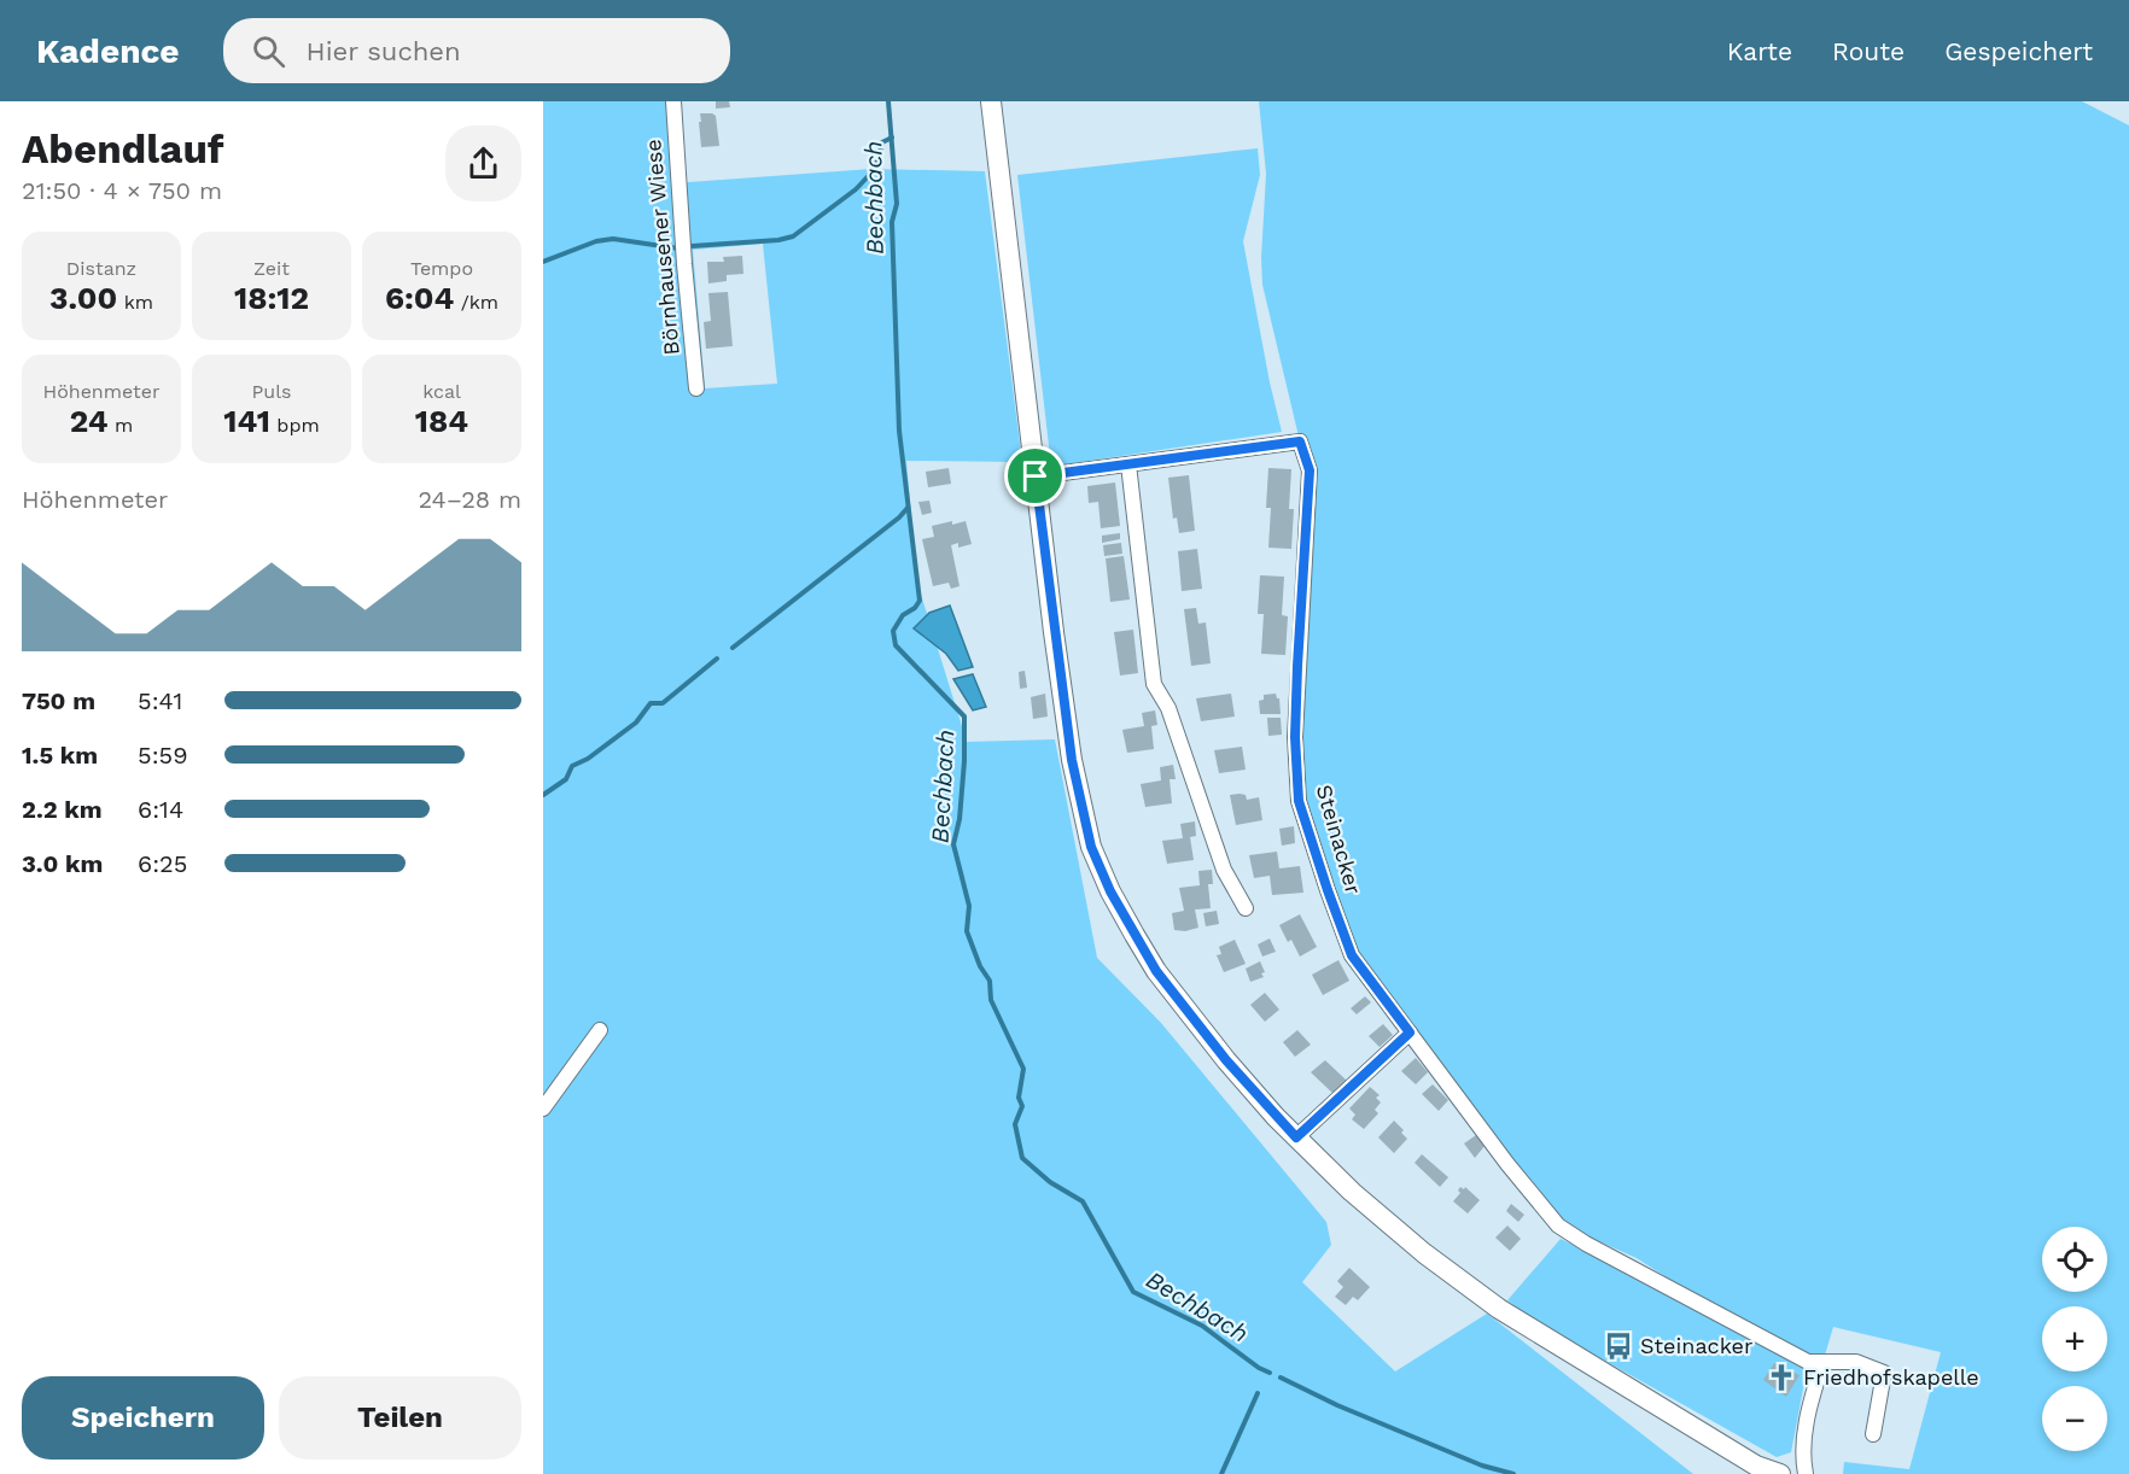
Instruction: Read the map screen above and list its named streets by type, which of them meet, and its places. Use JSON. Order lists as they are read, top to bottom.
{
  "streets": {
    "street": ["Börnhausener Wiese", "Steinacker"]
  },
  "water": ["Bechbach"],
  "places": {
    "bus stop": ["Steinacker"],
    "church": ["Friedhofskapelle"]
  },
  "page": {
    "header": "Kadence",
    "search": "Hier suchen",
    "nav": ["Karte", "Route", "Gespeichert"],
    "heading": ["Abendlauf", "21:50 · 4 × 750 m"],
    "stats": [
      ["Distanz", "3.00 km"],
      ["Zeit", "18:12"],
      ["Tempo", "6:04 /km"],
      ["Höhenmeter", "24 m"],
      ["Puls", "141 bpm"],
      ["kcal", "184"]
    ],
    "chart": ["Höhenmeter", "24–28 m"],
    "list": [
      {
        "name": "750 m",
        "note": "5:41"
      },
      {
        "name": "1.5 km",
        "note": "5:59"
      },
      {
        "name": "2.2 km",
        "note": "6:14"
      },
      {
        "name": "3.0 km",
        "note": "6:25"
      }
    ],
    "map_buttons": ["+", "−"],
    "buttons": ["Speichern", "Teilen"]
  }
}
